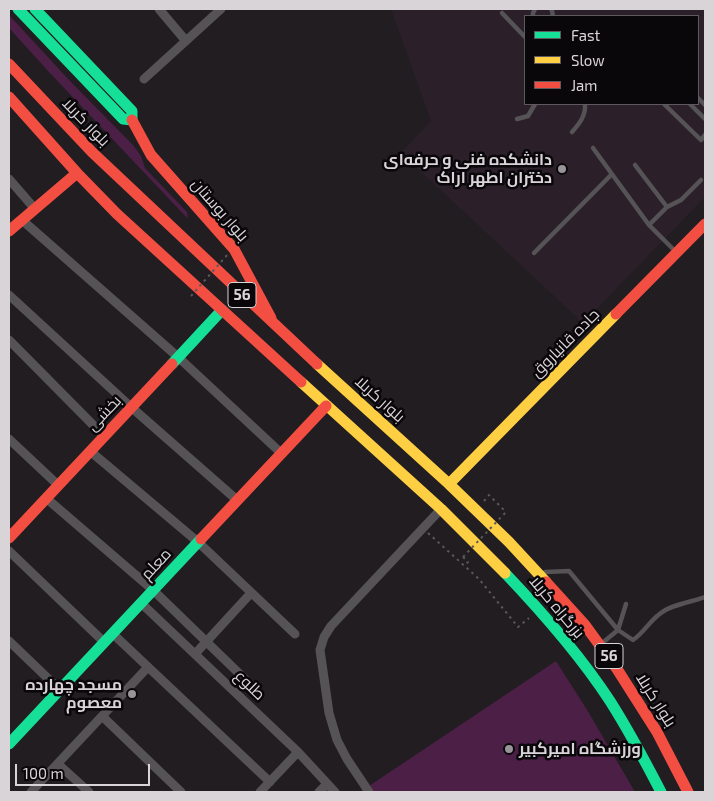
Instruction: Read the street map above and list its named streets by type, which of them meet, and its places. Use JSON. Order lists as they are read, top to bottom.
{
  "streets": {
    "main road": [
      "بلوار کربلا",
      "بلوار بوستان",
      "56",
      "جاده قانیاروق",
      "بخشی",
      "معلم",
      "بزرگراه کربلا"
    ],
    "street": ["طلوع"]
  },
  "crossings": [
    ["بلوار کربلا", "بلوار بوستان"],
    ["بلوار کربلا", "جاده قانیاروق"],
    ["56", "بخشی"],
    ["56", "معلم"],
    ["56", "بزرگراه کربلا"],
    ["معلم", "طلوع"]
  ],
  "places": ["دانشکده فنی و حرفه‌ای دختران اطهر اراک", "مسجد چهارده معصوم", "ورزشگاه امیرکبیر"],
  "legend": ["Fast", "Slow", "Jam"],
  "scale_bar": "100 m"
}
